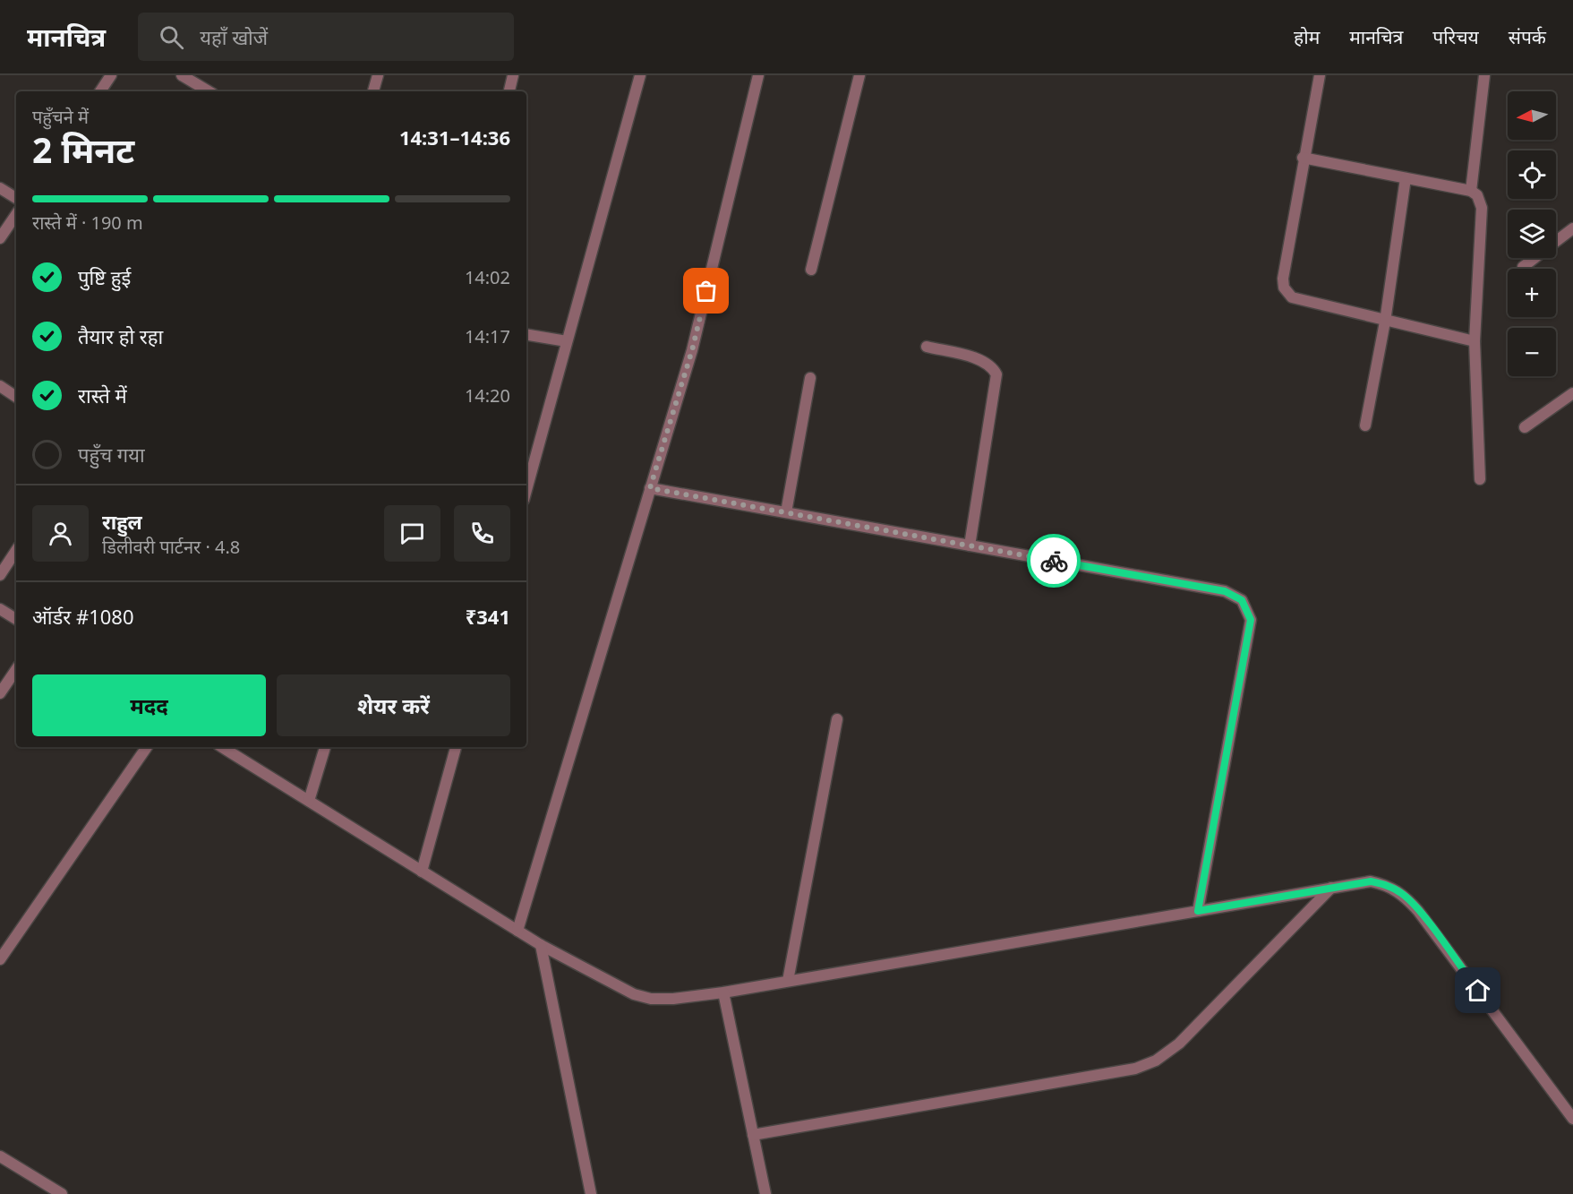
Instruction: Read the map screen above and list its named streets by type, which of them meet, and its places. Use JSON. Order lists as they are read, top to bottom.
{
  "north": "left",
  "page": {
    "header": "मानचित्र",
    "search": "यहाँ खोजें",
    "nav": [
      "होम",
      "मानचित्र",
      "परिचय",
      "संपर्क"
    ],
    "map_buttons": ["+", "−"],
    "heading": ["2 मिनट", "पहुँचने में", "14:31–14:36"],
    "panel": [
      "राहुल",
      "डिलीवरी पार्टनर · 4.8",
      "ऑर्डर #1080",
      "₹341"
    ],
    "bar": "रास्ते में · 190 m",
    "list": [
      ["पुष्टि हुई", "14:02"],
      ["तैयार हो रहा", "14:17"],
      ["रास्ते में", "14:20"],
      "पहुँच गया"
    ],
    "buttons": ["मदद", "शेयर करें"]
  }
}
